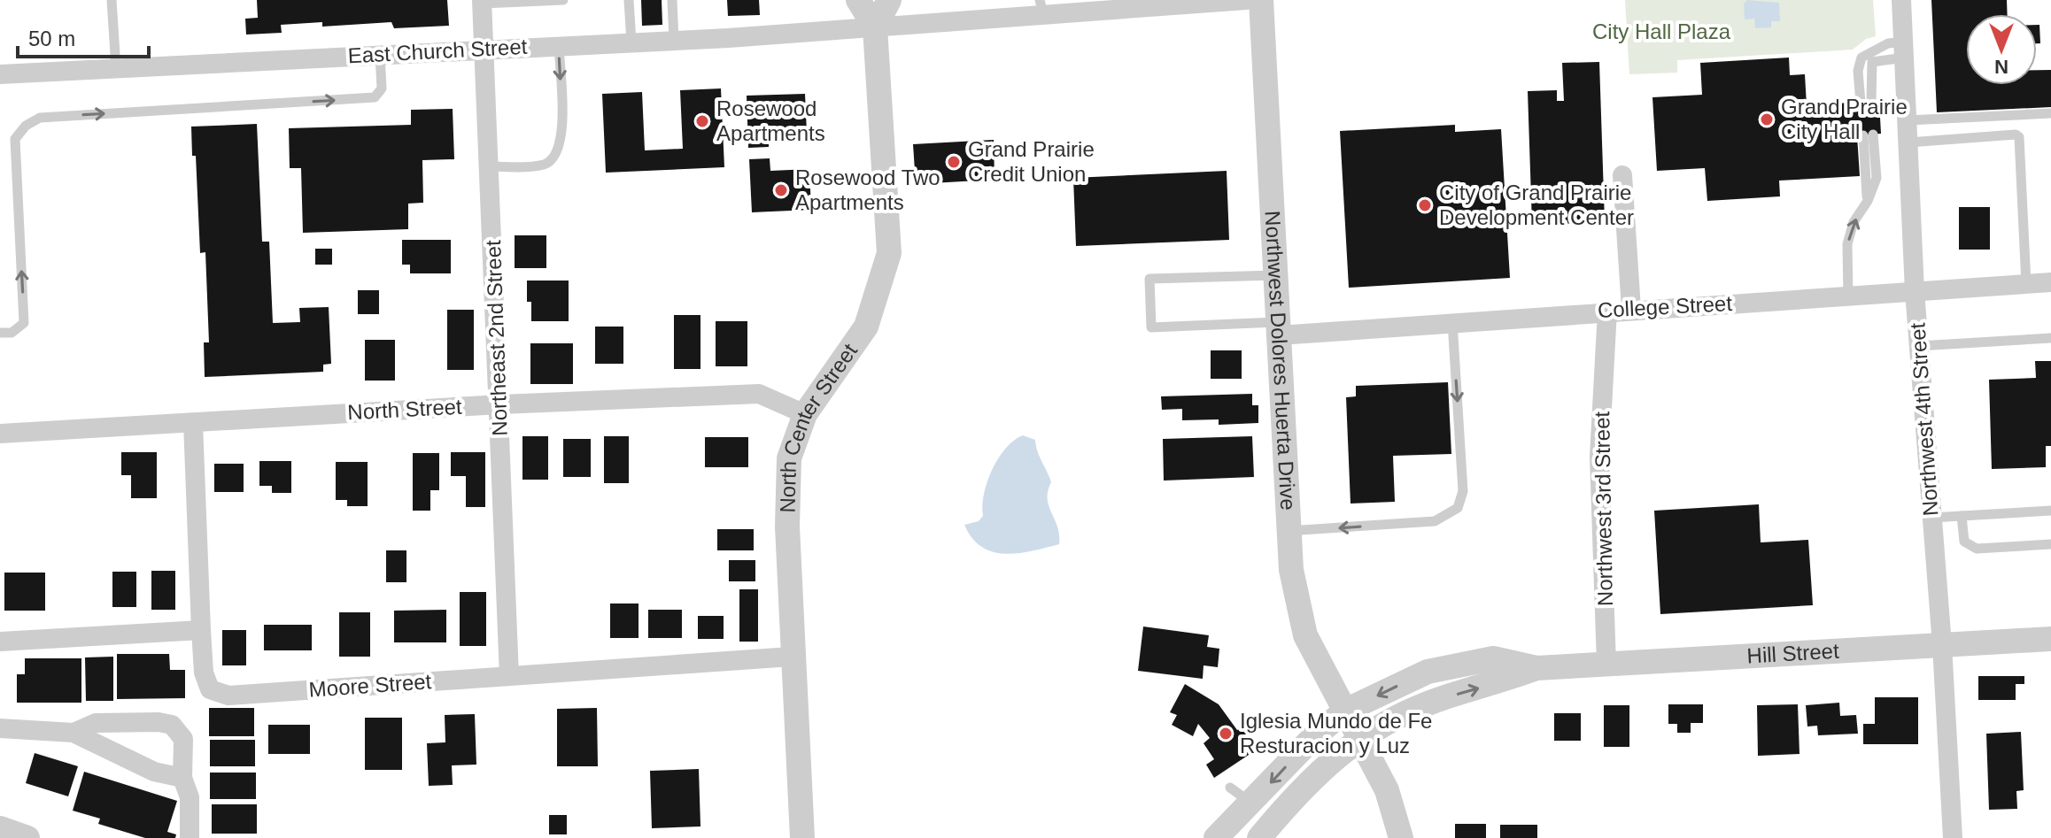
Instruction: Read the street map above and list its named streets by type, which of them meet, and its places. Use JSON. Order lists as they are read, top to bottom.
{
  "streets": {
    "street": [
      "East Church Street",
      "College Street",
      "Northeast 2nd Street",
      "Northwest Dolores Huerta Drive",
      "North Street",
      "Northwest 4th Street",
      "North Center Street",
      "Northwest 3rd Street",
      "Hill Street",
      "Moore Street"
    ]
  },
  "crossings": [
    ["East Church Street", "Northeast 2nd Street"],
    ["East Church Street", "North Center Street"],
    ["College Street", "Northwest Dolores Huerta Drive"],
    ["College Street", "Northwest 4th Street"],
    ["College Street", "Northwest 3rd Street"],
    ["Northeast 2nd Street", "North Street"],
    ["Northeast 2nd Street", "Moore Street"],
    ["Northwest Dolores Huerta Drive", "Hill Street"],
    ["North Street", "North Center Street"],
    ["Northwest 4th Street", "Hill Street"],
    ["North Center Street", "Moore Street"],
    ["Northwest 3rd Street", "Hill Street"]
  ],
  "parks": ["City Hall Plaza"],
  "places": [
    "Grand Prairie City Hall",
    "Rosewood Apartments",
    "Grand Prairie Credit Union",
    "Rosewood Two Apartments",
    "City of Grand Prairie Development Center",
    "Iglesia Mundo de Fe Resturacion y Luz"
  ],
  "scale_bar": "50 m",
  "north": "bottom"
}
